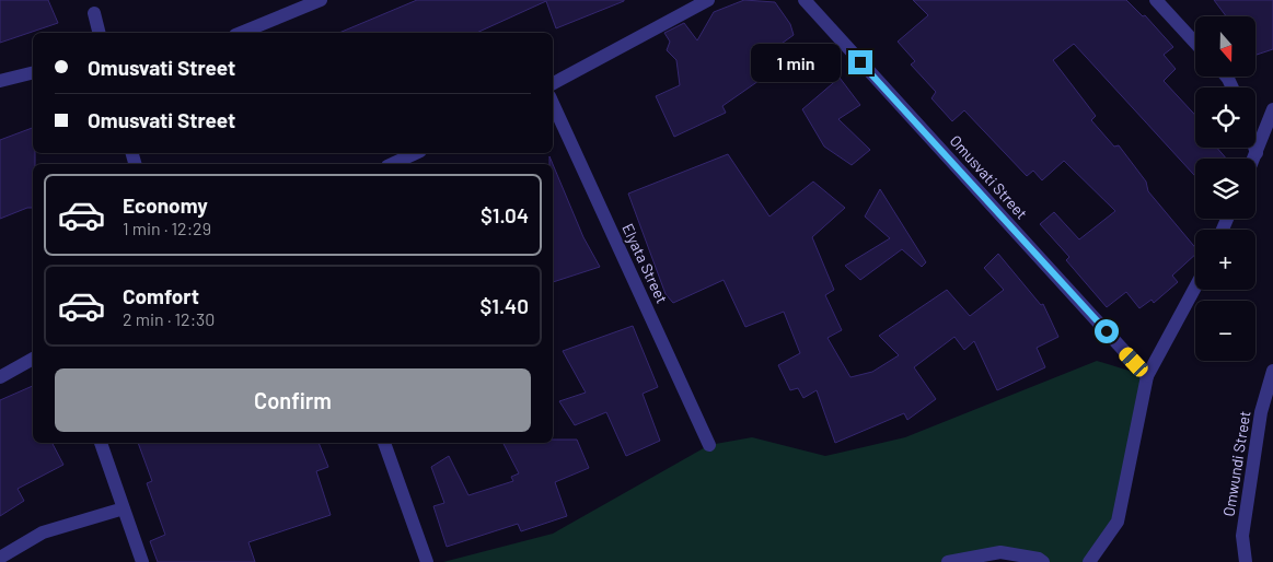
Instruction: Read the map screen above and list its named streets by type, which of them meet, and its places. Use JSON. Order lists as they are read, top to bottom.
{
  "streets": {
    "street": ["Omusvati Street", "Elyata Street", "Omwundi Street"]
  },
  "north": "bottom",
  "page": {
    "map_buttons": ["+", "−"],
    "banner": ["Omusvati Street", "Omusvati Street"],
    "bubble": "1 min",
    "list": [
      {
        "name": "Economy",
        "note": "1 min · 12:29",
        "value": "$1.04"
      },
      {
        "name": "Comfort",
        "note": "2 min · 12:30",
        "value": "$1.40"
      }
    ],
    "buttons": "Confirm"
  }
}
